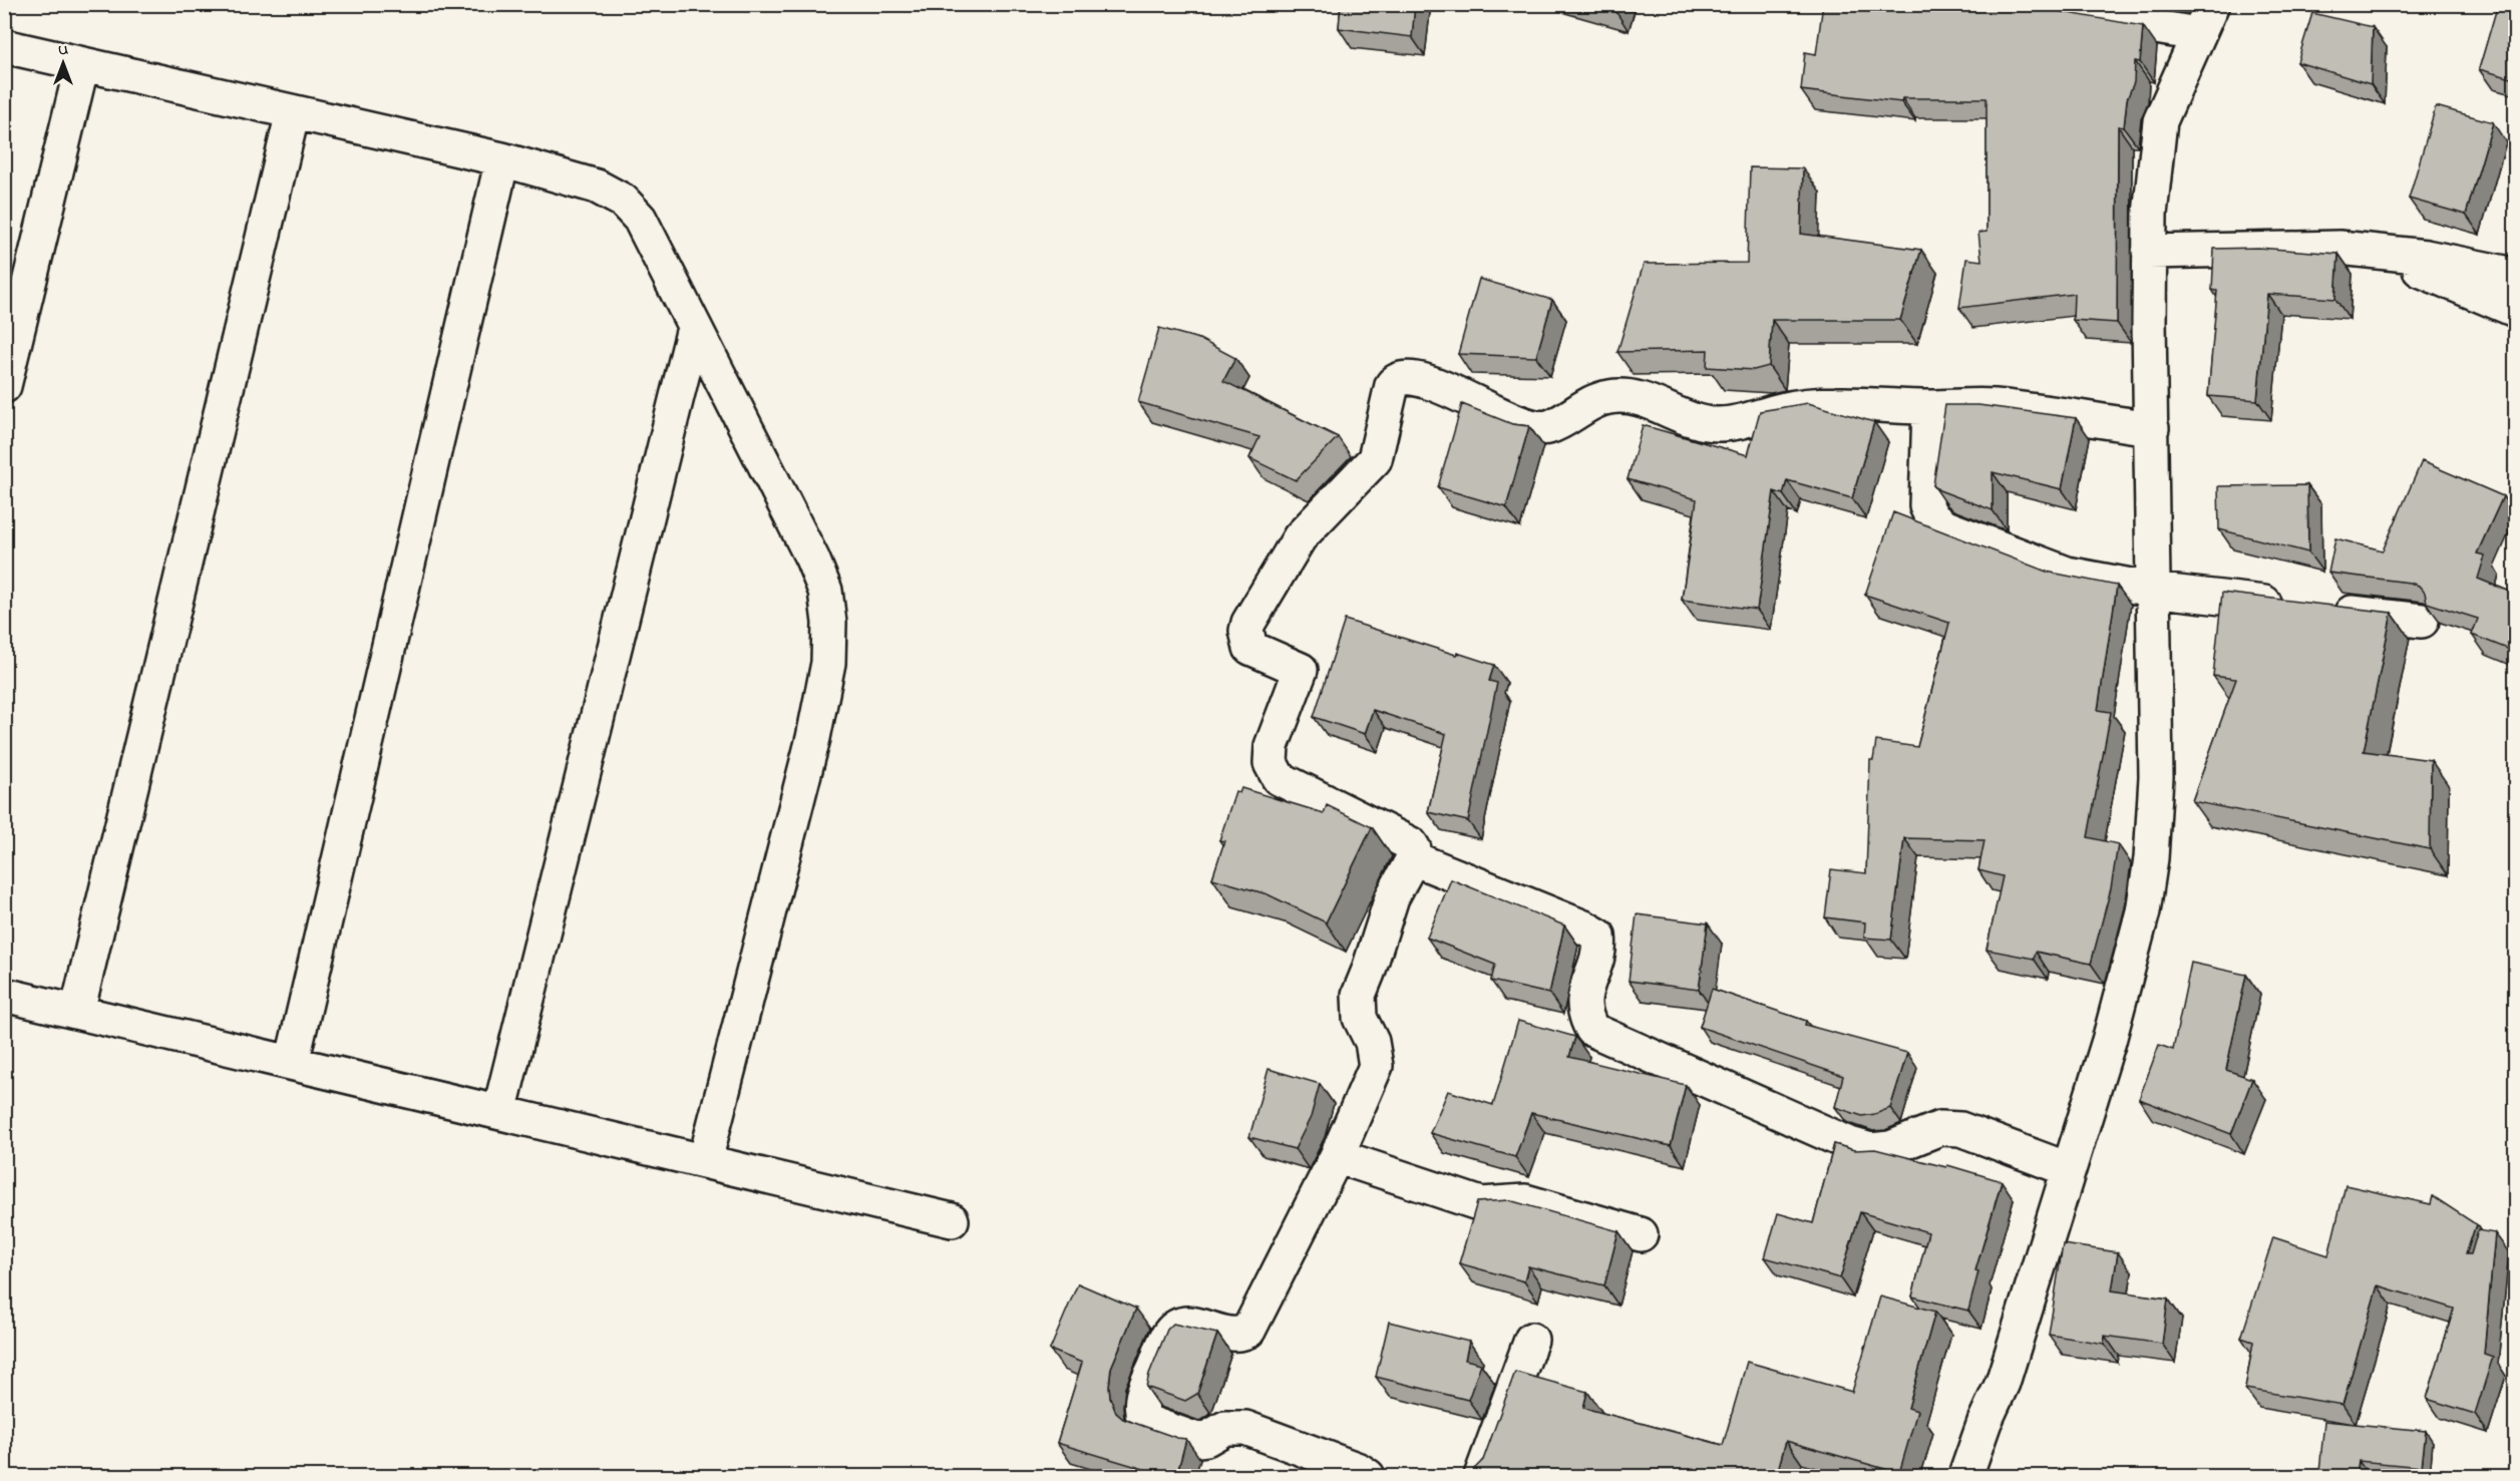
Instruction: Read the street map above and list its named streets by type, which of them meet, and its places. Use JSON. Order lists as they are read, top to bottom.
{
  "north": "top"
}
